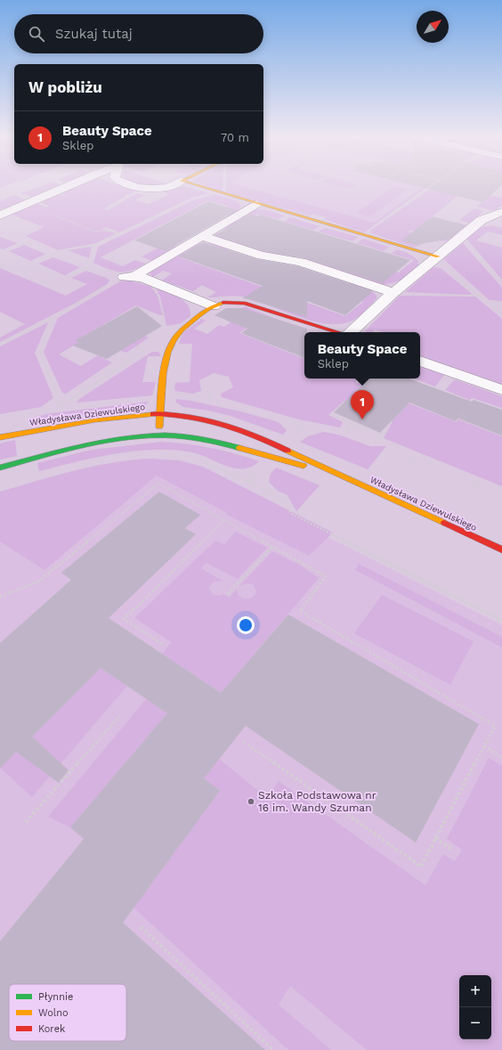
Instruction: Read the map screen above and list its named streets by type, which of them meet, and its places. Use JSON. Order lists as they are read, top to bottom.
{
  "streets": {
    "street": ["Władysława Dziewulskiego"]
  },
  "places": ["Szkoła Podstawowa nr 16 im. Wandy Szuman"],
  "legend": ["Płynnie", "Wolno", "Korek"],
  "north": "top right",
  "page": {
    "search": "Szukaj tutaj",
    "heading": "W pobliżu",
    "list": [
      {
        "mark": "1",
        "name": "Beauty Space",
        "note": "Sklep",
        "value": "70 m"
      }
    ],
    "popup": ["Beauty Space", "Sklep"],
    "pins": "1",
    "map_buttons": ["+", "−"]
  }
}
